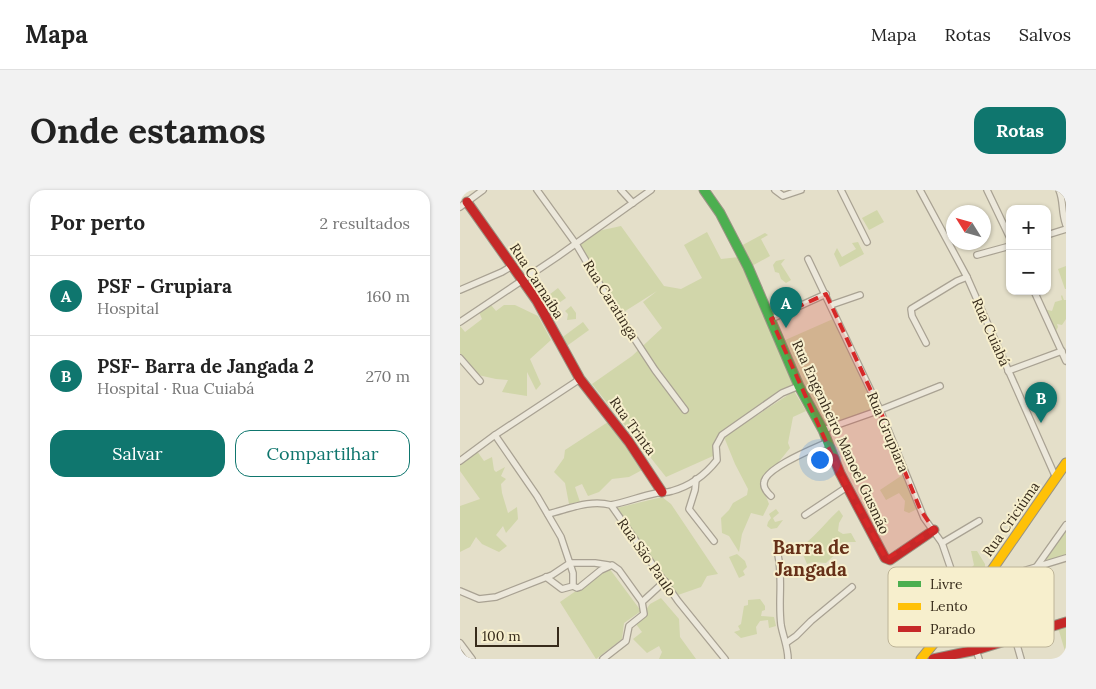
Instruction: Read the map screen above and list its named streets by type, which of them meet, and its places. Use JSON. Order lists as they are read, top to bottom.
{
  "streets": {
    "street": [
      "Rua Carnaíba",
      "Rua Caratinga",
      "Rua Cuiabá",
      "Rua Trinta",
      "Rua Grupiara",
      "Rua Engenheiro Manoel Gusmão",
      "Rua Criciúma",
      "Rua São Paulo"
    ]
  },
  "crossings": [
    ["Rua Carnaíba", "Rua Trinta"],
    ["Rua Cuiabá", "Rua Criciúma"],
    ["Rua Grupiara", "Rua Engenheiro Manoel Gusmão"]
  ],
  "districts": ["Barra de Jangada"],
  "legend": ["Livre", "Lento", "Parado"],
  "scale_bar": "100 m",
  "north": "top left",
  "page": {
    "header": "Mapa",
    "nav": ["Mapa", "Rotas", "Salvos"],
    "buttons": [
      "Rotas",
      ["Salvar", "Compartilhar"]
    ],
    "title": "Onde estamos",
    "heading": ["Por perto", "2 resultados"],
    "map_buttons": ["+", "−"],
    "list": [
      {
        "mark": "A",
        "name": "PSF - Grupiara",
        "note": "Hospital",
        "value": "160 m"
      },
      {
        "mark": "B",
        "name": "PSF- Barra de Jangada 2",
        "note": "Hospital · Rua Cuiabá",
        "value": "270 m"
      }
    ],
    "pins": ["A", "B"],
    "scale": "100 m"
  }
}
